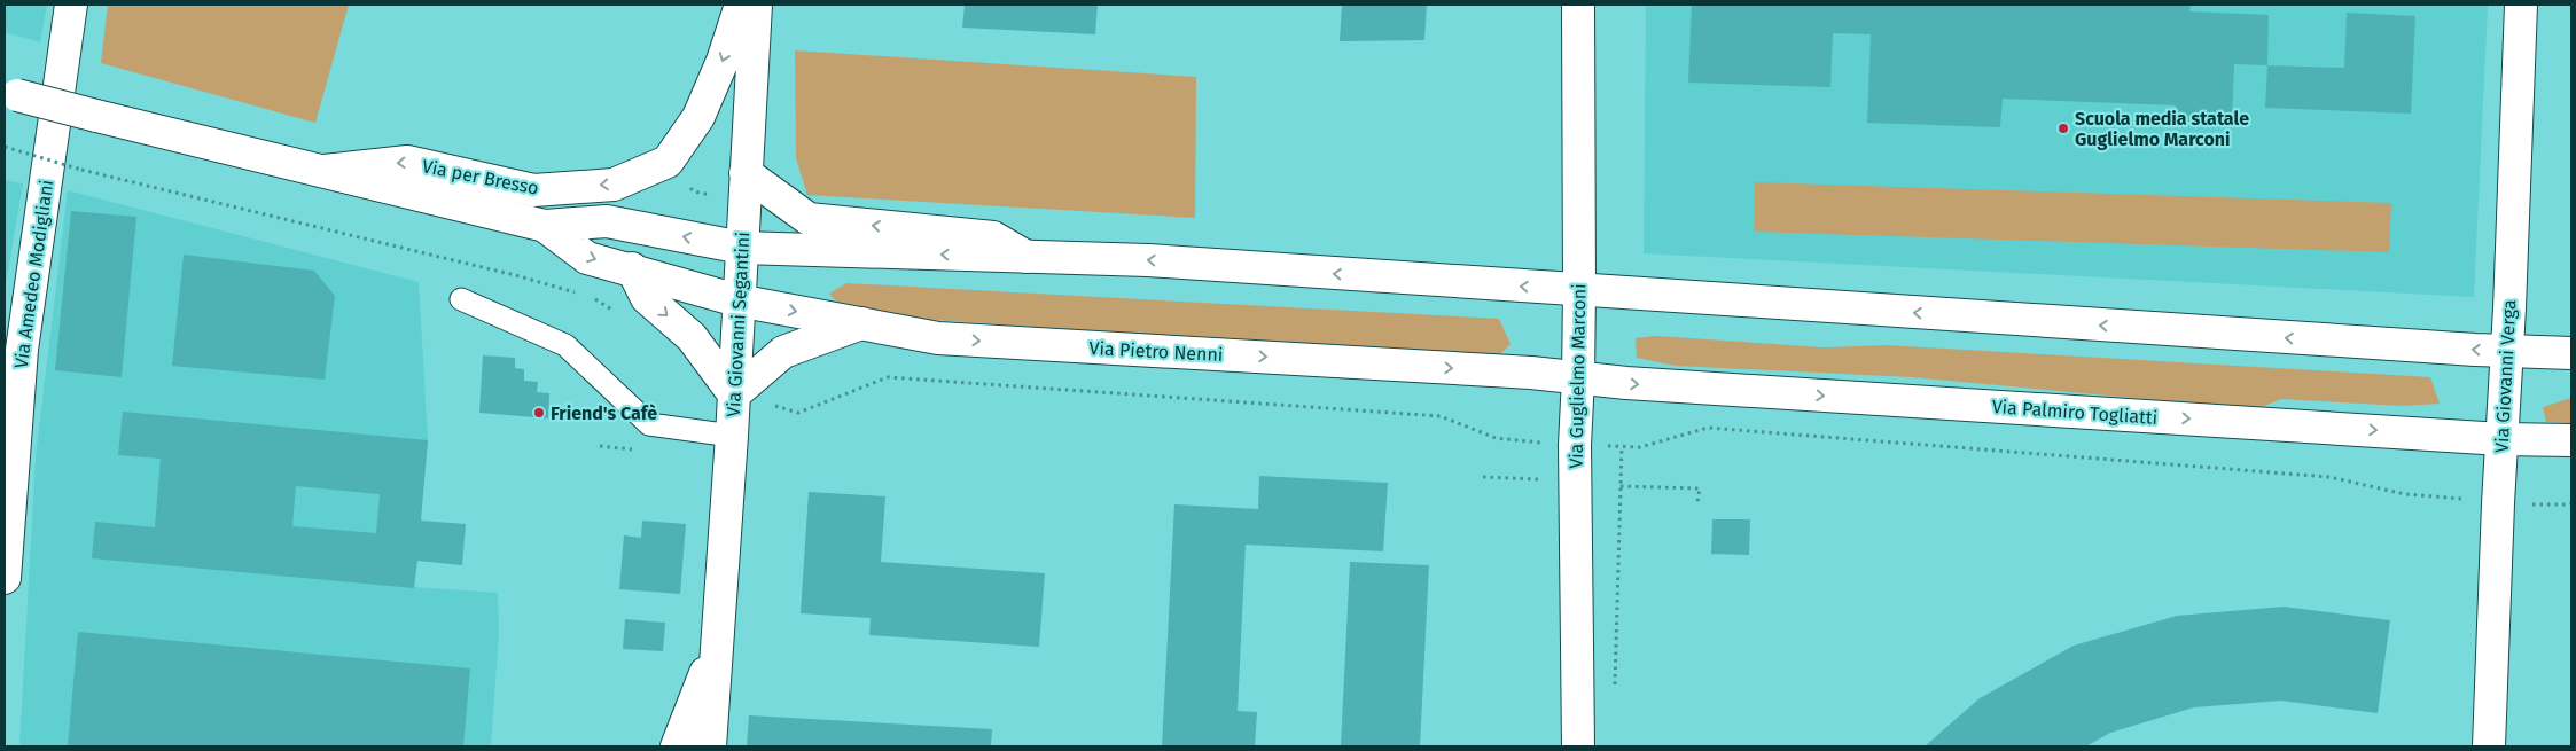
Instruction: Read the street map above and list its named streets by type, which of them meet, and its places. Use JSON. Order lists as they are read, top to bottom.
{
  "streets": {
    "street": [
      "Via per Bresso",
      "Via Amedeo Modigliani",
      "Via Giovanni Segantini",
      "Via Pietro Nenni",
      "Via Guglielmo Marconi",
      "Via Giovanni Verga",
      "Via Palmiro Togliatti"
    ]
  },
  "crossings": [
    ["Via per Bresso", "Via Giovanni Segantini"],
    ["Via per Bresso", "Via Pietro Nenni"],
    ["Via Giovanni Segantini", "Via Pietro Nenni"],
    ["Via Pietro Nenni", "Via Guglielmo Marconi"],
    ["Via Pietro Nenni", "Via Palmiro Togliatti"],
    ["Via Guglielmo Marconi", "Via Palmiro Togliatti"],
    ["Via Giovanni Verga", "Via Palmiro Togliatti"]
  ],
  "places": ["Scuola media statale Guglielmo Marconi", "Friend's Cafè"]
}
